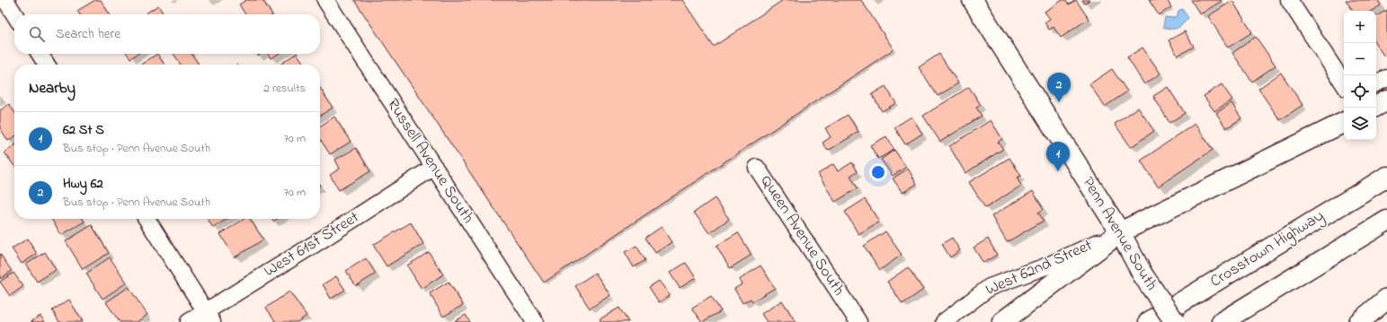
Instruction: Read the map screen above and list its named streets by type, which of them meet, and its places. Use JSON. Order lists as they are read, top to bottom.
{
  "streets": {
    "main road": ["Penn Avenue South", "Crosstown Highway"],
    "street": [
      "Russell Avenue South",
      "Queen Avenue South",
      "West 61st Street",
      "West 62nd Street"
    ]
  },
  "crossings": [
    ["Russell Avenue South", "West 61st Street"],
    ["Penn Avenue South", "West 62nd Street"]
  ],
  "page": {
    "map_buttons": ["+", "−"],
    "search": "Search here",
    "heading": ["Nearby", "2 results"],
    "pins": ["2", "1"],
    "list": [
      {
        "mark": "1",
        "name": "62 St S",
        "note": "Bus stop · Penn Avenue South",
        "value": "70 m"
      },
      {
        "mark": "2",
        "name": "Hwy 62",
        "note": "Bus stop · Penn Avenue South",
        "value": "70 m"
      }
    ]
  }
}
